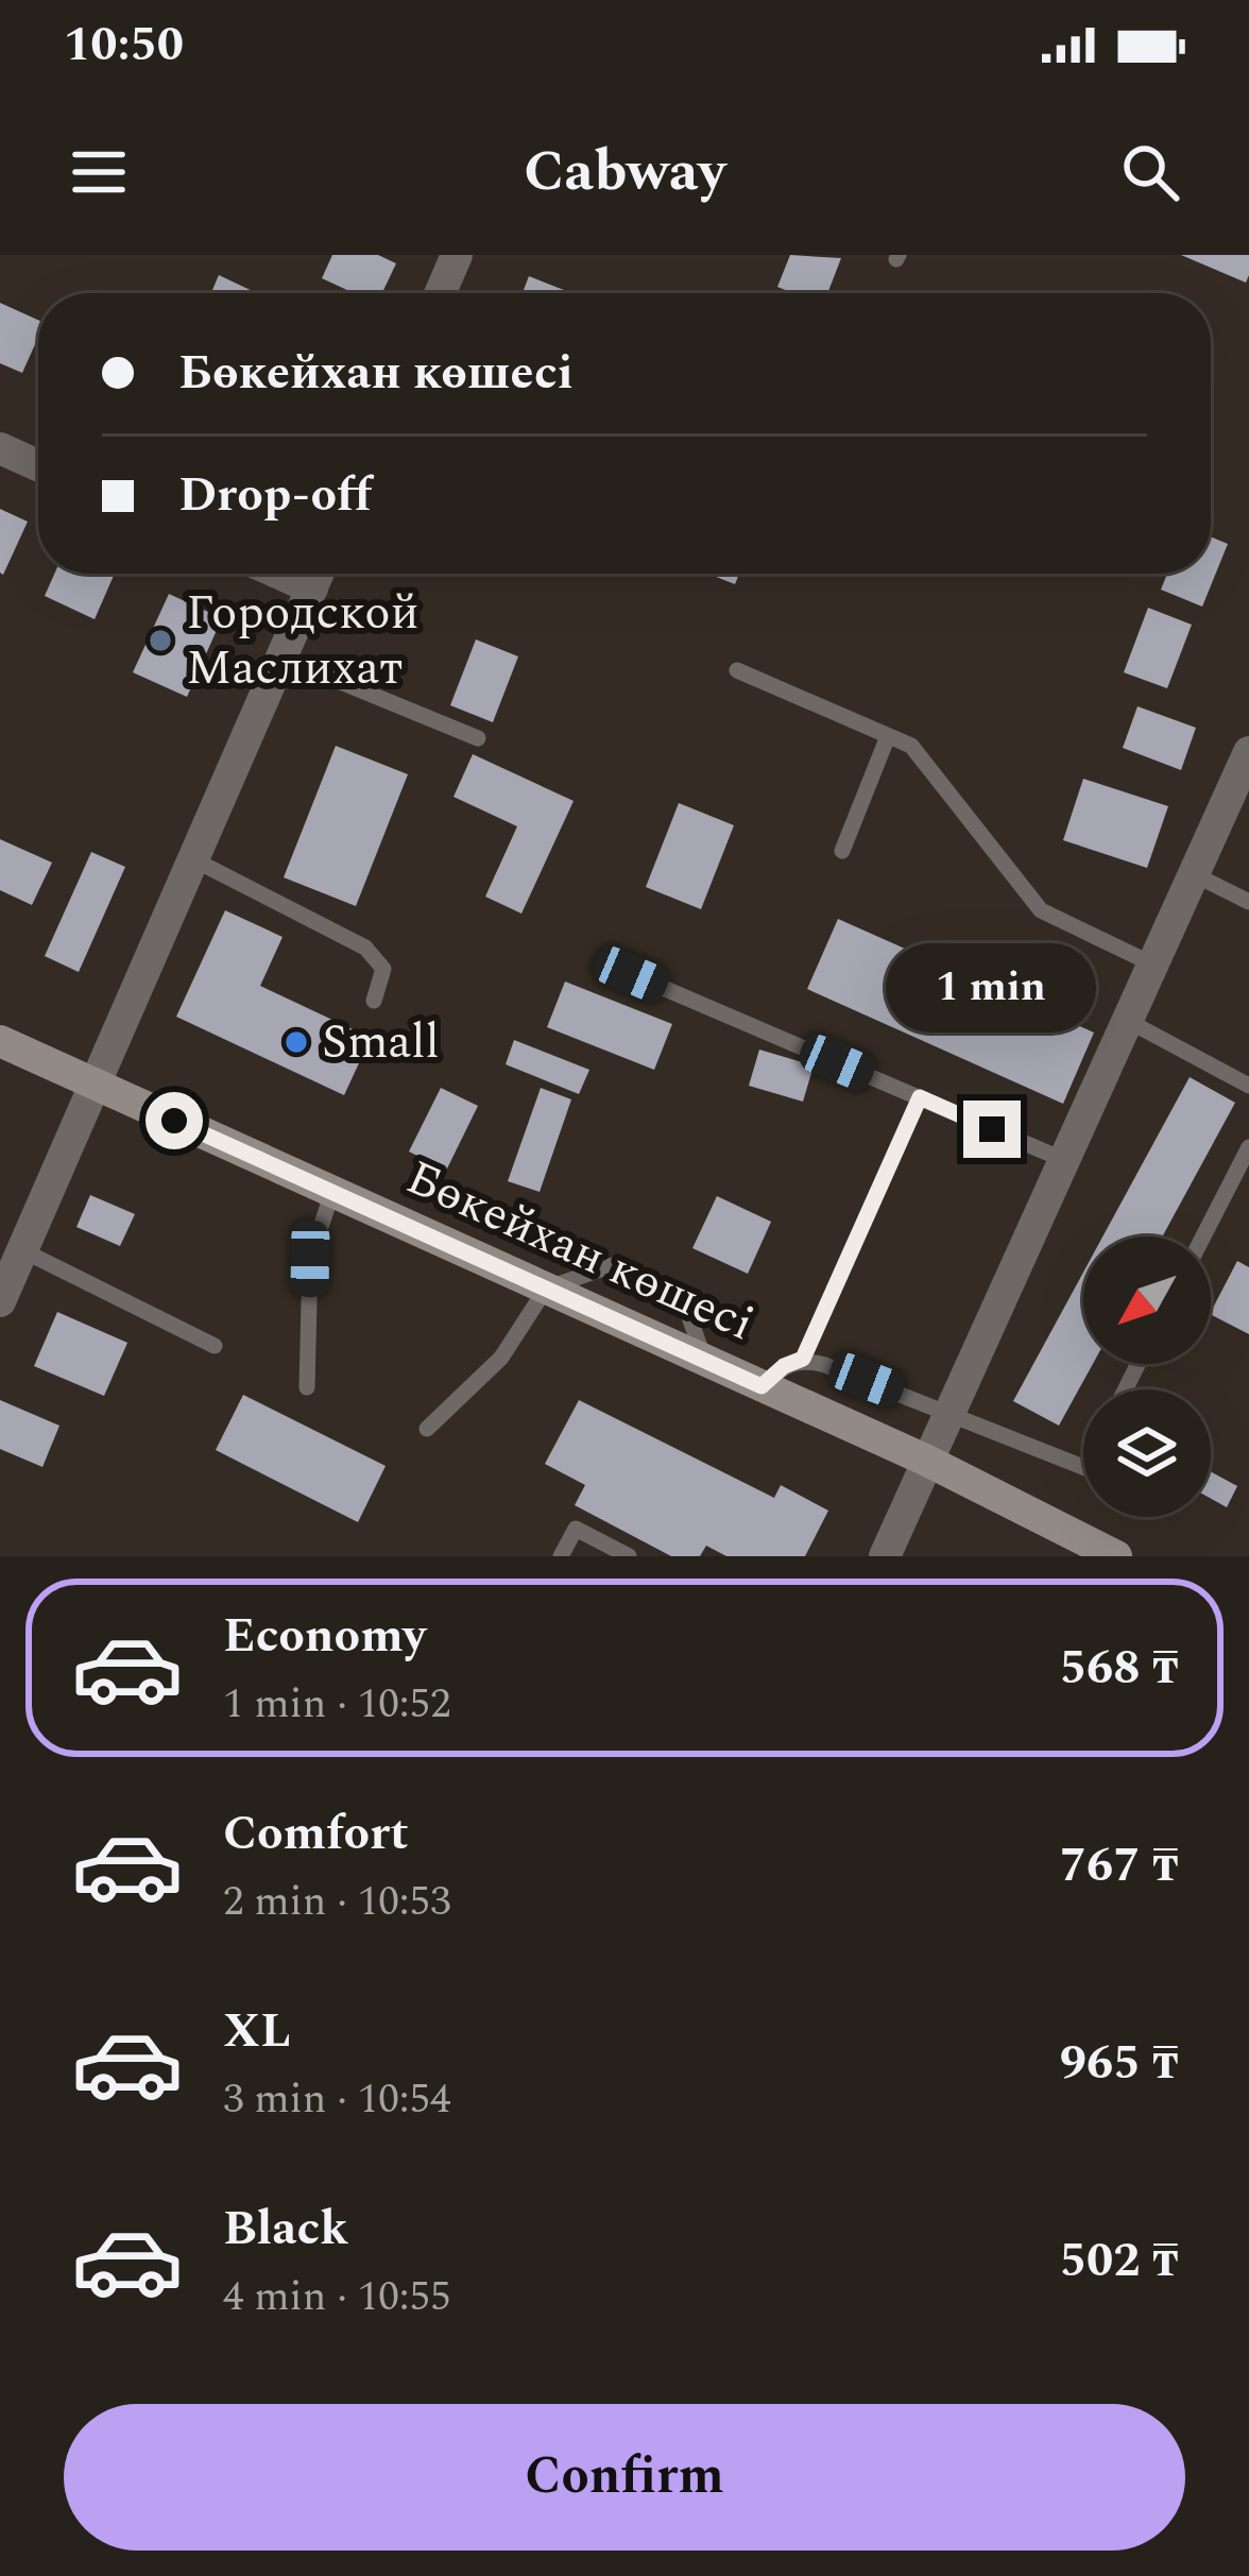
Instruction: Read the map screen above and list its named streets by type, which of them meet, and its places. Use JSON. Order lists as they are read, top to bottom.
{
  "streets": {
    "street": ["Бөкейхан көшесі"]
  },
  "places": ["Городской Маслихат", "Small"],
  "north": "bottom left",
  "page": {
    "status": "10:50",
    "header": "Cabway",
    "banner": ["Бөкейхан көшесі", "Drop-off"],
    "bubble": "1 min",
    "list": [
      {
        "name": "Economy",
        "note": "1 min · 10:52",
        "value": "568 ₸"
      },
      {
        "name": "Comfort",
        "note": "2 min · 10:53",
        "value": "767 ₸"
      },
      {
        "name": "XL",
        "note": "3 min · 10:54",
        "value": "965 ₸"
      },
      {
        "name": "Black",
        "note": "4 min · 10:55",
        "value": "502 ₸"
      }
    ],
    "buttons": "Confirm"
  }
}
